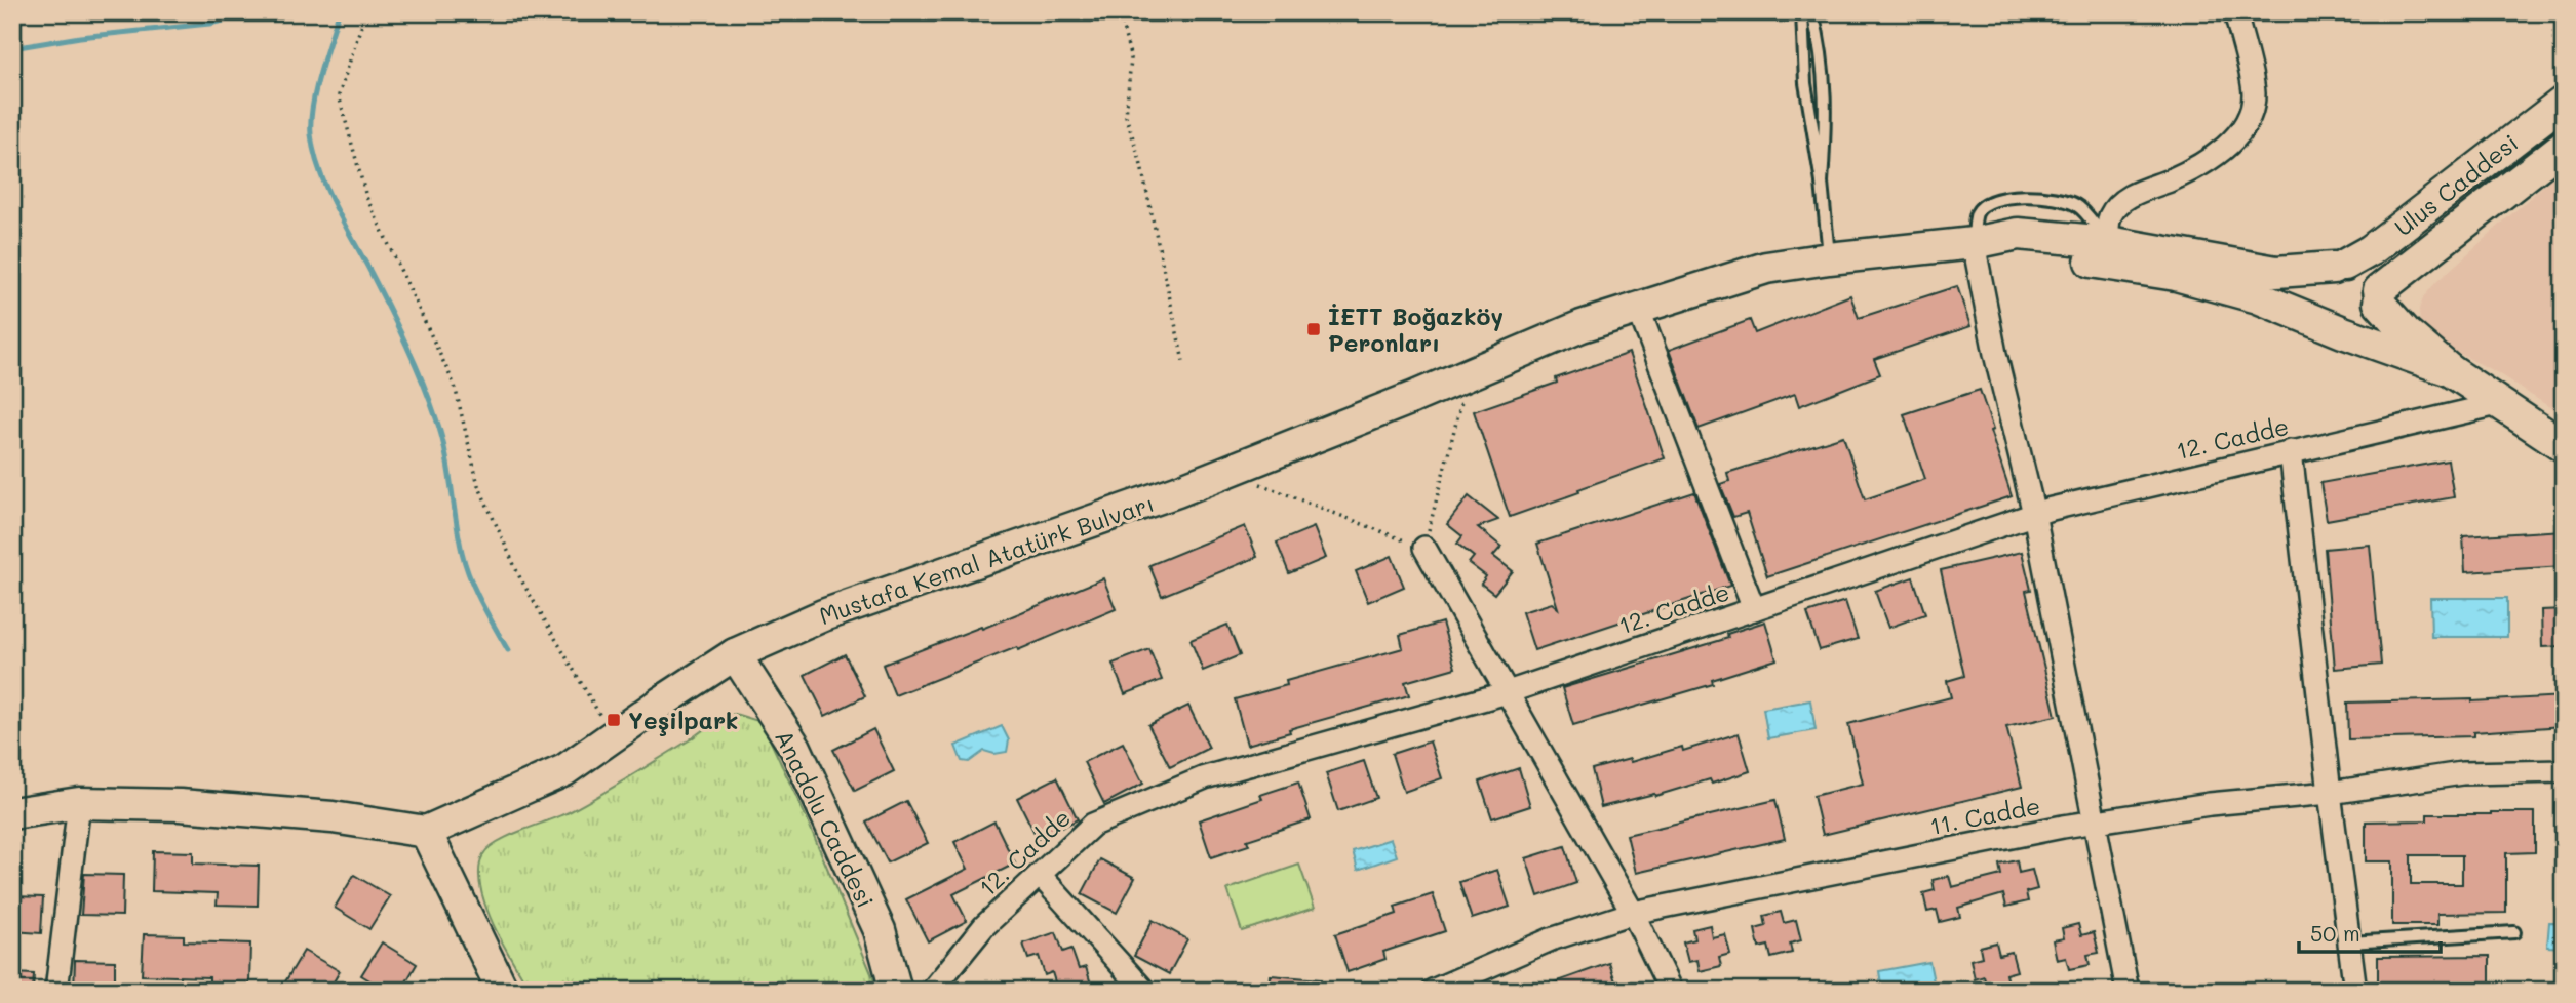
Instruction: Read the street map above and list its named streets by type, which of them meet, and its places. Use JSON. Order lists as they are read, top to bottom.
{
  "streets": {
    "street": [
      "Ulus Caddesi",
      "12. Cadde",
      "Mustafa Kemal Atatürk Bulvarı",
      "11. Cadde",
      "Anadolu Caddesi"
    ]
  },
  "crossings": [
    ["Ulus Caddesi", "Mustafa Kemal Atatürk Bulvarı"],
    ["Mustafa Kemal Atatürk Bulvarı", "Anadolu Caddesi"]
  ],
  "places": {
    "transit": ["İETT Boğazköy Peronları", "Yeşilpark"]
  },
  "scale_bar": "50 m"
}
